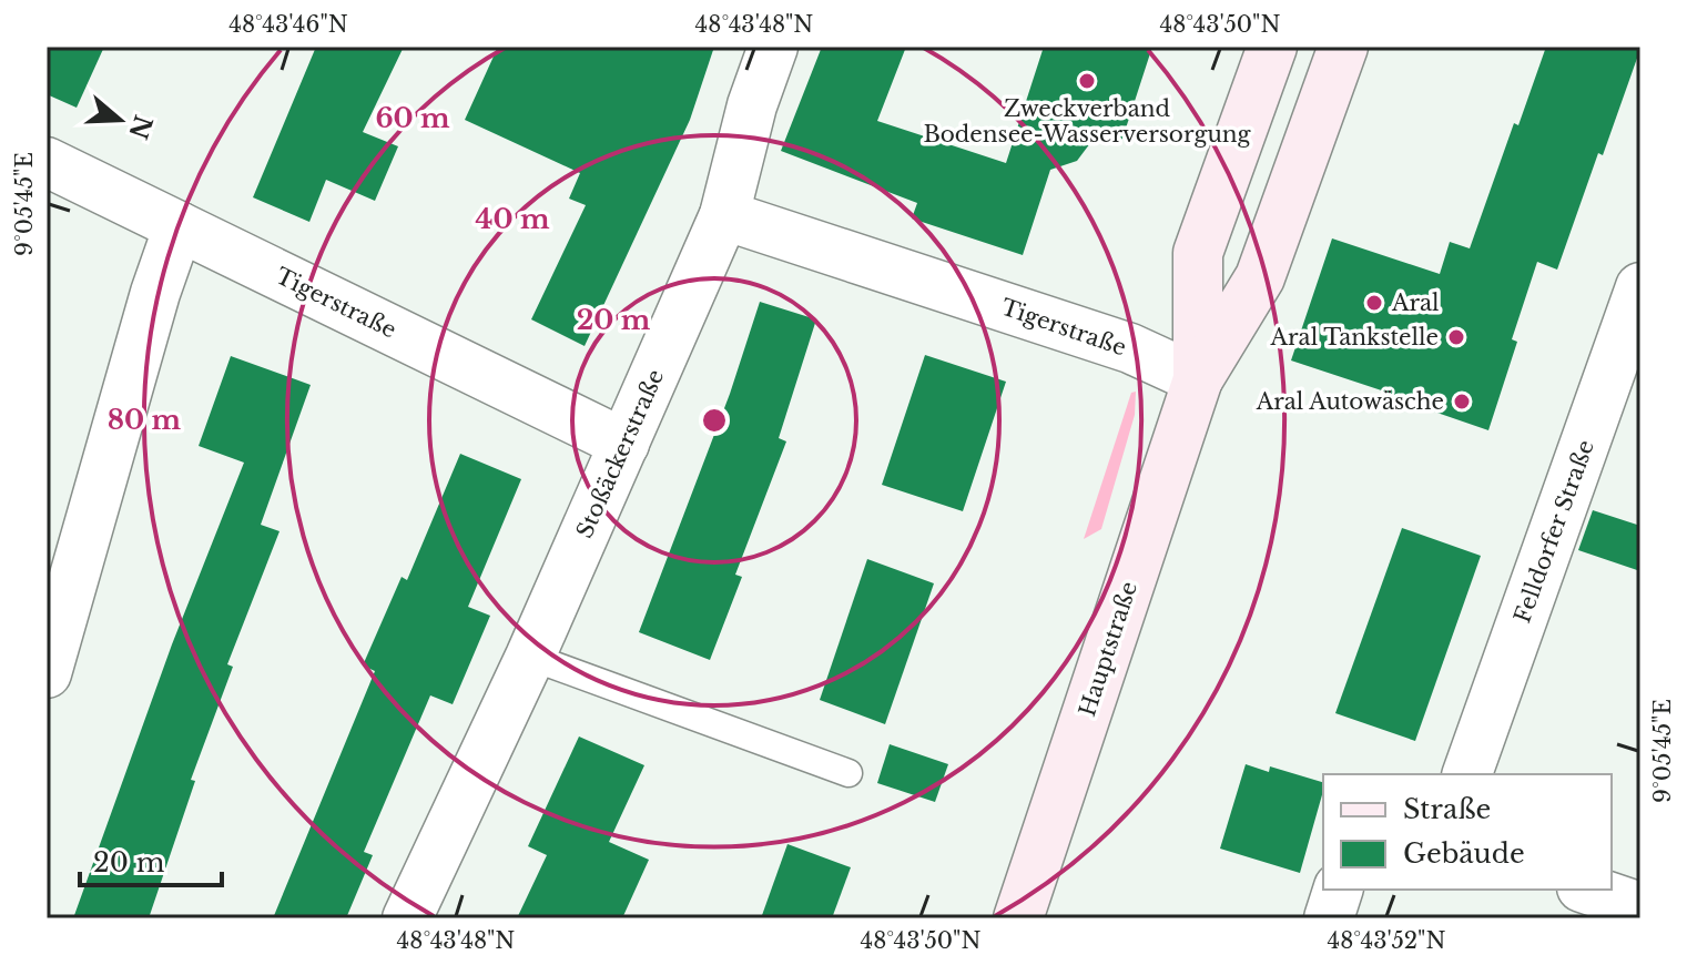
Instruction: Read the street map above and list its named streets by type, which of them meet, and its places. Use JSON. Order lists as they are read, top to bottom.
{
  "streets": {
    "main road": ["Hauptstraße"],
    "street": ["Tigerstraße", "Stoßäckerstraße", "Felldorfer Straße"]
  },
  "crossings": [
    ["Tigerstraße", "Stoßäckerstraße"],
    ["Tigerstraße", "Hauptstraße"]
  ],
  "places": [
    "Zweckverband Bodensee-Wasserversorgung",
    "Aral",
    "Aral Tankstelle",
    "Aral Autowäsche"
  ],
  "legend": ["Straße", "Gebäude"],
  "scale_bar": "20 m",
  "north": "right",
  "coordinates": [
    "48°43'46\"N",
    "48°43'48\"N",
    "48°43'50\"N",
    "9°05'45\"E",
    "48°43'52\"N"
  ],
  "rings": [
    "60 m",
    "40 m",
    "20 m",
    "80 m"
  ]
}
